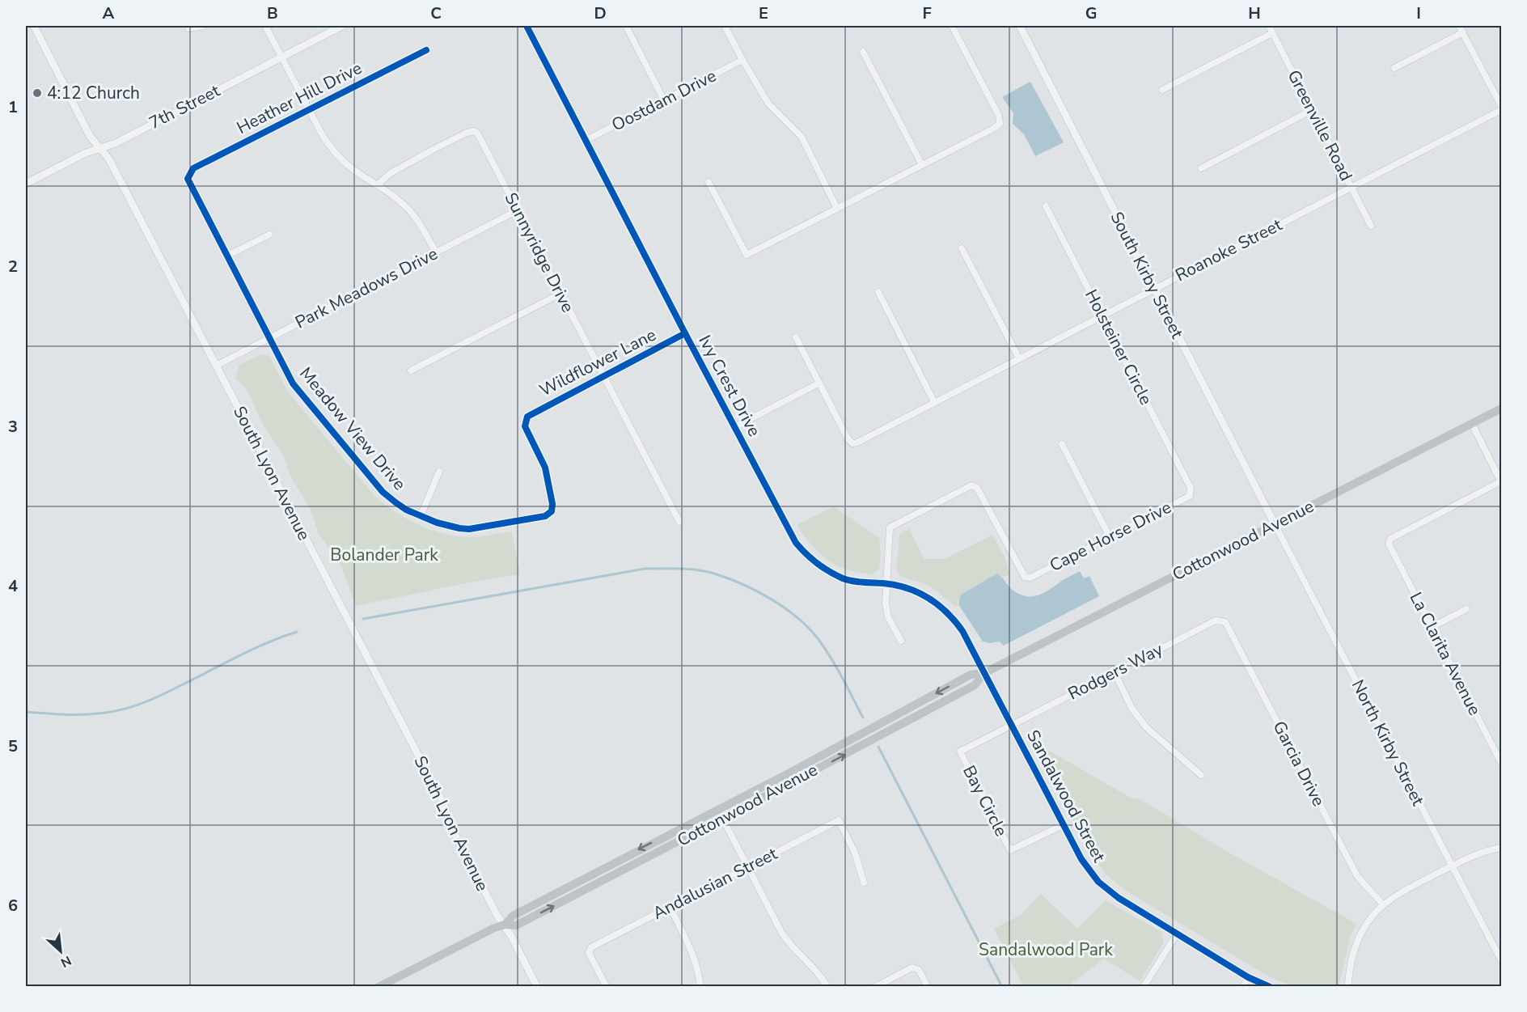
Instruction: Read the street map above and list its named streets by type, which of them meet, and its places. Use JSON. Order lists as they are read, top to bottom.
{
  "streets": {
    "main road": ["Cottonwood Avenue"],
    "street": [
      "Heather Hill Drive",
      "Oostdam Drive",
      "7th Street",
      "Greenville Road",
      "Roanoke Street",
      "Sunnyridge Drive",
      "South Kirby Street",
      "Park Meadows Drive",
      "Holsteiner Circle",
      "Wildflower Lane",
      "Ivy Crest Drive",
      "Meadow View Drive",
      "South Lyon Avenue",
      "Cape Horse Drive",
      "La Clarita Avenue",
      "Rodgers Way",
      "North Kirby Street",
      "Garcia Drive",
      "Sandalwood Street",
      "Bay Circle",
      "Andalusian Street"
    ]
  },
  "crossings": [
    ["Heather Hill Drive", "Meadow View Drive"],
    ["Oostdam Drive", "Ivy Crest Drive"],
    ["7th Street", "South Lyon Avenue"],
    ["Greenville Road", "Roanoke Street"],
    ["Roanoke Street", "South Kirby Street"],
    ["Roanoke Street", "Holsteiner Circle"],
    ["Sunnyridge Drive", "Park Meadows Drive"],
    ["Sunnyridge Drive", "Wildflower Lane"],
    ["South Kirby Street", "Cottonwood Avenue"],
    ["South Kirby Street", "North Kirby Street"],
    ["Park Meadows Drive", "Meadow View Drive"],
    ["Park Meadows Drive", "South Lyon Avenue"],
    ["Holsteiner Circle", "Cape Horse Drive"],
    ["Wildflower Lane", "Ivy Crest Drive"],
    ["Wildflower Lane", "Meadow View Drive"],
    ["Ivy Crest Drive", "Cape Horse Drive"],
    ["Ivy Crest Drive", "Cottonwood Avenue"],
    ["Ivy Crest Drive", "Sandalwood Street"],
    ["South Lyon Avenue", "Cottonwood Avenue"],
    ["Cottonwood Avenue", "North Kirby Street"],
    ["Cottonwood Avenue", "Sandalwood Street"],
    ["Rodgers Way", "Garcia Drive"],
    ["Rodgers Way", "Sandalwood Street"],
    ["Rodgers Way", "Bay Circle"],
    ["Sandalwood Street", "Bay Circle"]
  ],
  "parks": ["Bolander Park", "Sandalwood Park"],
  "places": ["4:12 Church"],
  "north": "bottom right",
  "grid": {
    "columns": [
      "A",
      "B",
      "C",
      "D",
      "E",
      "F",
      "G",
      "H",
      "I"
    ],
    "rows": [
      "1",
      "2",
      "3",
      "4",
      "5",
      "6"
    ]
  }
}
